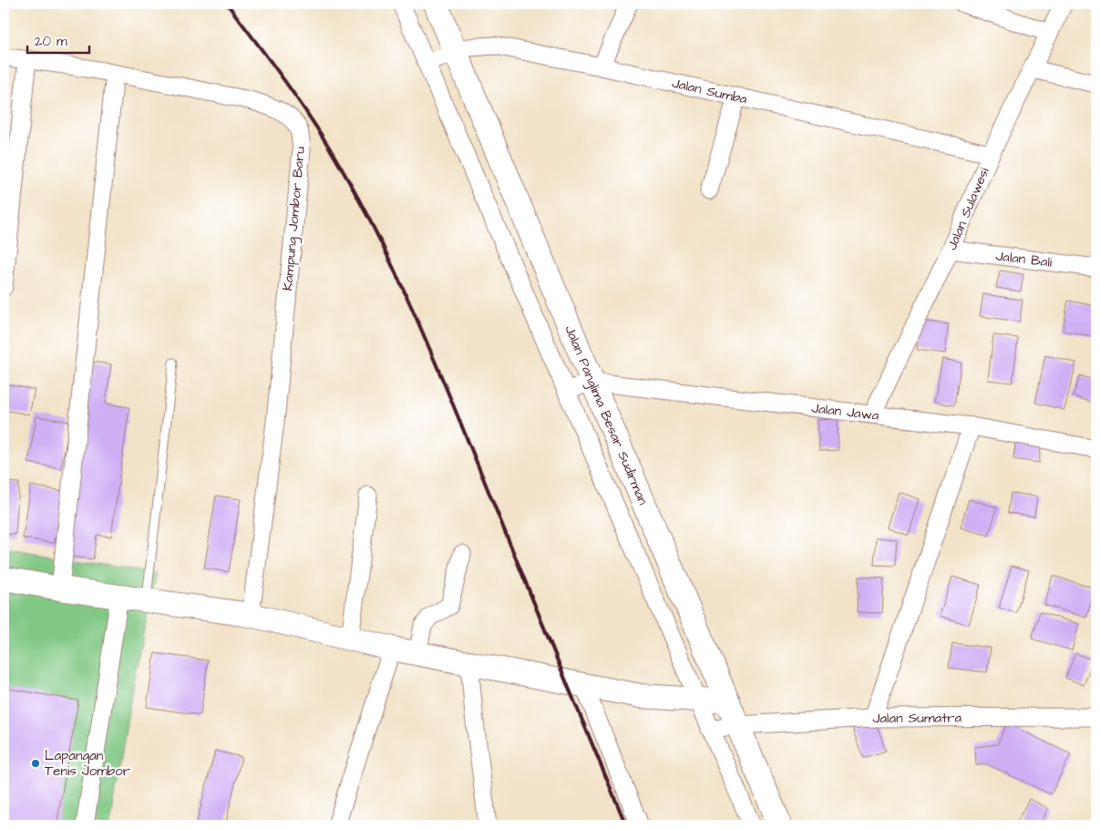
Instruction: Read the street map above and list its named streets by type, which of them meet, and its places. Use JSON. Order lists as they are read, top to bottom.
{
  "streets": {
    "main road": ["Jalan Panglima Besar Sudirman"],
    "street": [
      "Jalan Sumba",
      "Jalan Sulawesi",
      "Kampung Jombor Baru",
      "Jalan Bali",
      "Jalan Jawa",
      "Jalan Sumatra"
    ]
  },
  "crossings": [
    ["Jalan Sumba", "Jalan Sulawesi"],
    ["Jalan Sumba", "Jalan Panglima Besar Sudirman"],
    ["Jalan Sulawesi", "Jalan Bali"],
    ["Jalan Sulawesi", "Jalan Jawa"],
    ["Jalan Jawa", "Jalan Panglima Besar Sudirman"],
    ["Jalan Panglima Besar Sudirman", "Jalan Sumatra"]
  ],
  "places": ["Lapangan Tenis Jombor"],
  "scale_bar": "20 m"
}
